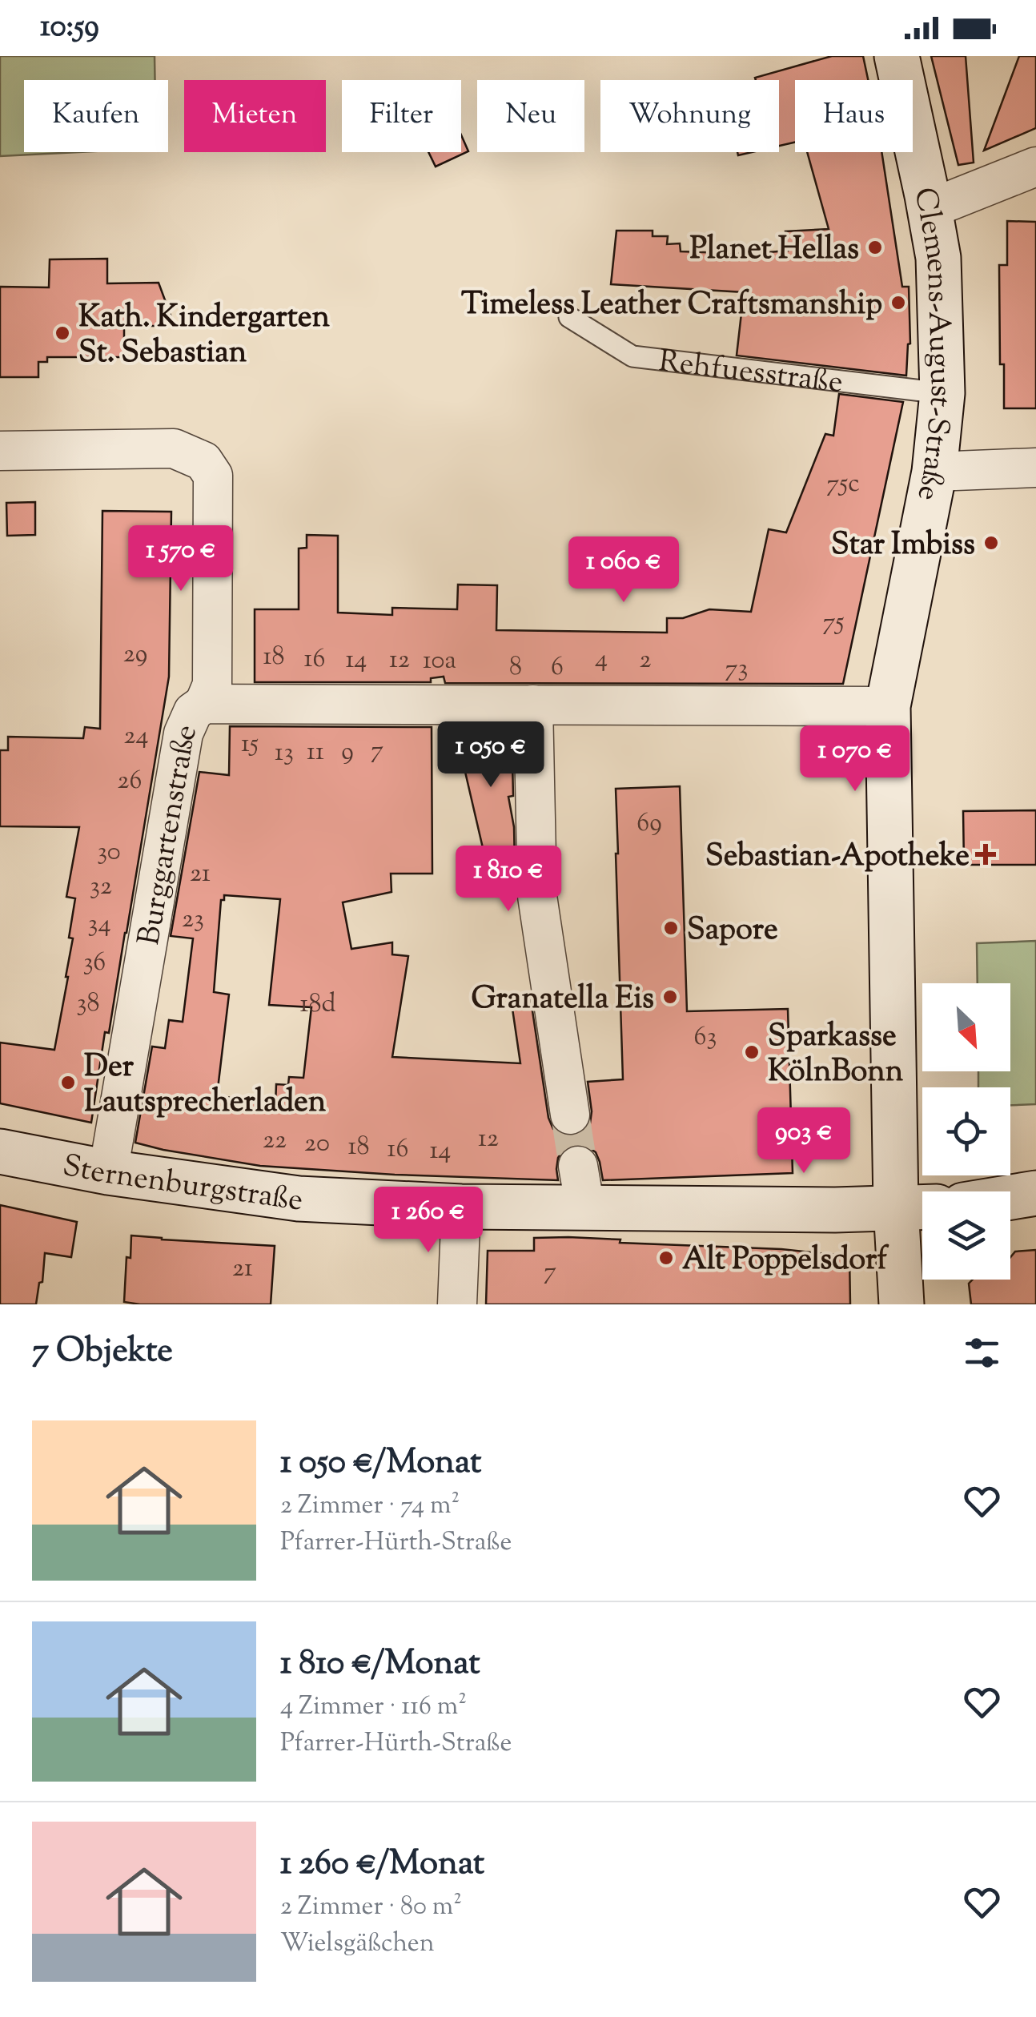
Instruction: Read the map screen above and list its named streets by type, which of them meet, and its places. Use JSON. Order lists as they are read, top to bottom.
{
  "streets": {
    "street": ["Clemens-August-Straße", "Burggartenstraße", "Sternenburgstraße"],
    "lane": ["Rehfuesstraße"]
  },
  "crossings": [
    ["Clemens-August-Straße", "Rehfuesstraße"],
    ["Clemens-August-Straße", "Burggartenstraße"],
    ["Clemens-August-Straße", "Sternenburgstraße"],
    ["Burggartenstraße", "Sternenburgstraße"]
  ],
  "places": {
    "other": [
      "Planet Hellas",
      "Timeless Leather Craftsmanship",
      "Kath. Kindergarten St. Sebastian",
      "Star Imbiss",
      "Sapore",
      "Granatella Eis",
      "Sparkasse KölnBonn",
      "Der Lautsprecherladen",
      "Alt Poppelsdorf"
    ],
    "health": ["Sebastian-Apotheke"]
  },
  "house_numbers": [
    "75c",
    "75",
    "29",
    "18",
    "16",
    "4",
    "14",
    "12",
    "2",
    "10a",
    "8",
    "6",
    "73",
    "24",
    "15",
    "7",
    "11",
    "9",
    "13",
    "26",
    "69",
    "30",
    "21",
    "32",
    "23",
    "34",
    "36",
    "38",
    "18d",
    "63",
    "12",
    "22",
    "20",
    "18",
    "16",
    "14",
    "21",
    "7"
  ],
  "north": "bottom right",
  "page": {
    "status": "10:59",
    "chip": [
      "Kaufen",
      "Mieten",
      "Filter",
      "Neu",
      "Wohnung",
      "Haus"
    ],
    "price": [
      "1 570 €",
      "1 060 €",
      "1 050 €",
      "1 070 €",
      "1 810 €",
      "903 €",
      "1 260 €"
    ],
    "heading": "7 Objekte",
    "list": [
      {
        "name": "1 050 €/Monat",
        "note": "2 Zimmer · 74 m² · Pfarrer-Hürth-Straße"
      },
      {
        "name": "1 810 €/Monat",
        "note": "4 Zimmer · 116 m² · Pfarrer-Hürth-Straße"
      },
      {
        "name": "1 260 €/Monat",
        "note": "2 Zimmer · 80 m² · Wielsgäßchen"
      }
    ]
  }
}
